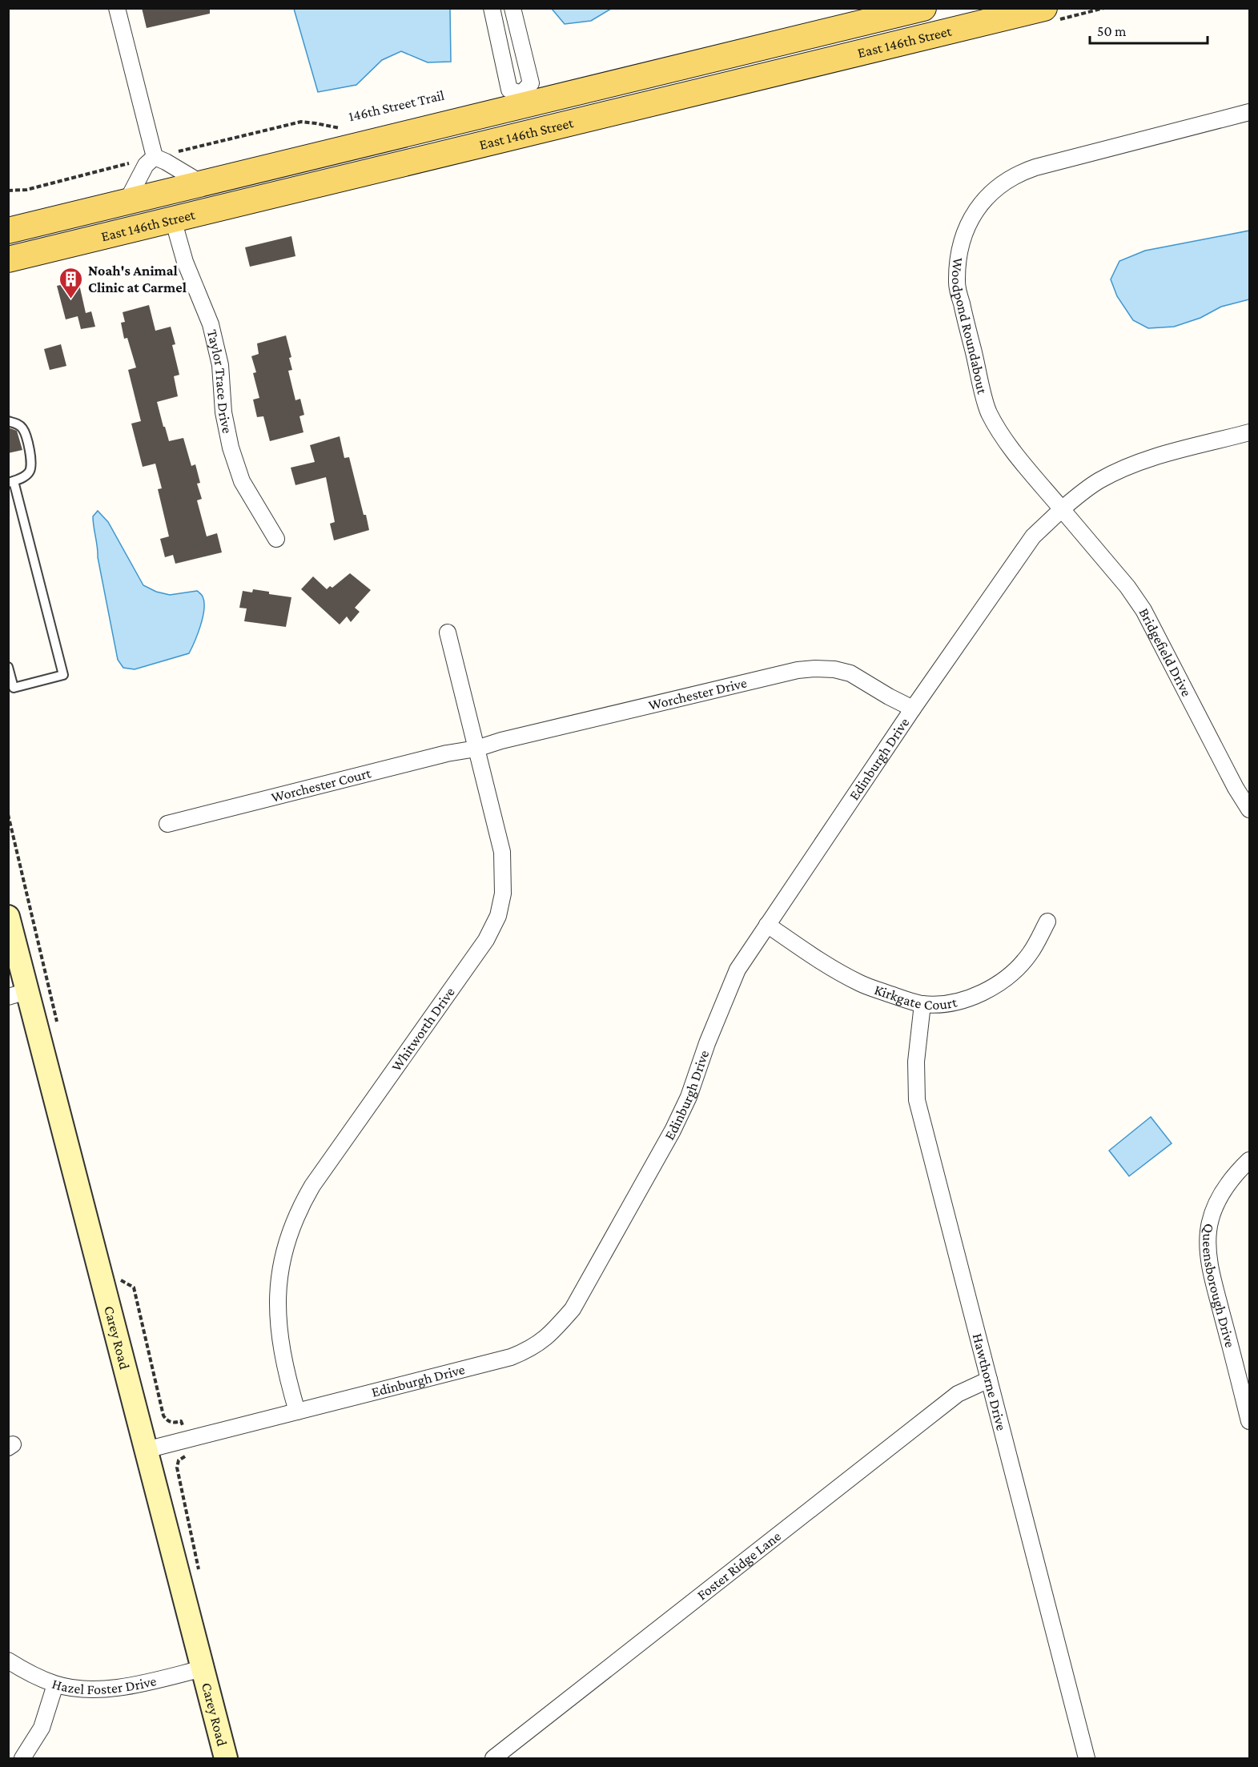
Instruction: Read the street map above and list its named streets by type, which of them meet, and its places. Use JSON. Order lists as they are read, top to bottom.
{
  "streets": {
    "main road": ["East 146th Street"],
    "street": [
      "Woodpond Roundabout",
      "Taylor Trace Drive",
      "Bridgefield Drive",
      "Worchester Drive",
      "Edinburgh Drive",
      "Worchester Court",
      "Kirkgate Court",
      "Whitworth Drive",
      "Queensborough Drive",
      "Carey Road",
      "Hawthorne Drive",
      "Foster Ridge Lane",
      "Hazel Foster Drive"
    ],
    "path": ["146th Street Trail"]
  },
  "crossings": [
    ["East 146th Street", "Taylor Trace Drive"],
    ["Woodpond Roundabout", "Bridgefield Drive"],
    ["Woodpond Roundabout", "Edinburgh Drive"],
    ["Bridgefield Drive", "Edinburgh Drive"],
    ["Worchester Drive", "Edinburgh Drive"],
    ["Worchester Drive", "Worchester Court"],
    ["Worchester Drive", "Whitworth Drive"],
    ["Edinburgh Drive", "Kirkgate Court"],
    ["Edinburgh Drive", "Whitworth Drive"],
    ["Edinburgh Drive", "Carey Road"],
    ["Worchester Court", "Whitworth Drive"],
    ["Kirkgate Court", "Hawthorne Drive"],
    ["Carey Road", "Hazel Foster Drive"],
    ["Hawthorne Drive", "Foster Ridge Lane"]
  ],
  "places": {
    "building": ["Noah's Animal Clinic at Carmel"]
  },
  "scale_bar": "50 m"
}
